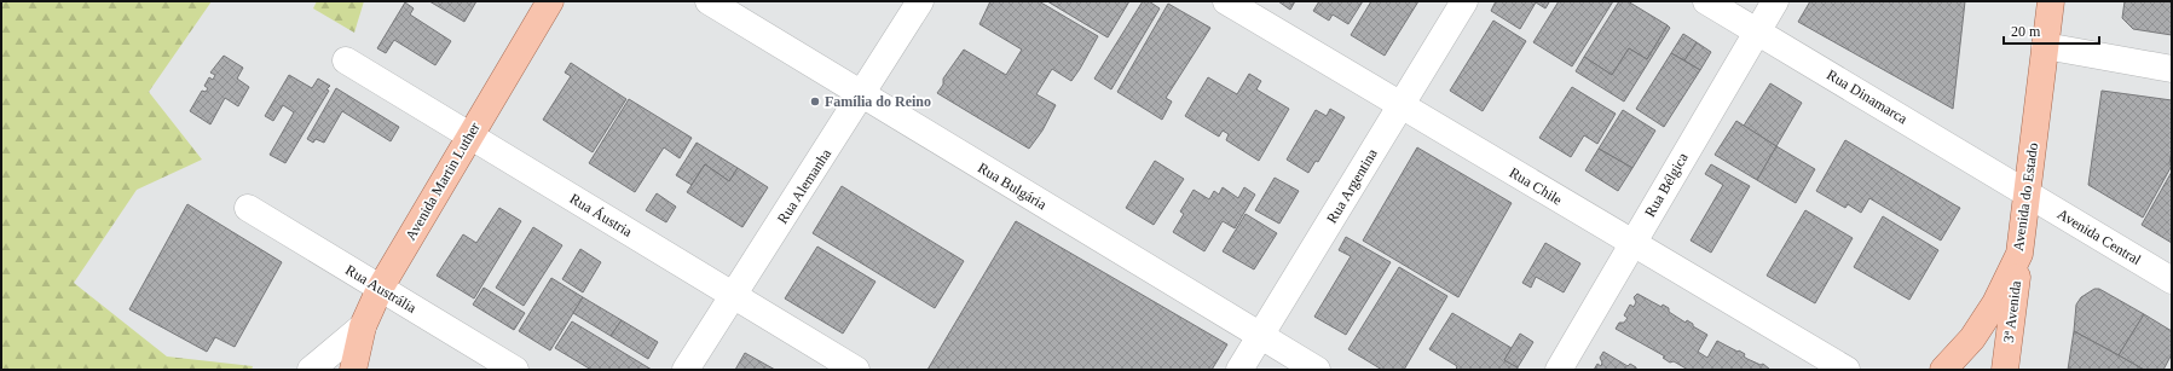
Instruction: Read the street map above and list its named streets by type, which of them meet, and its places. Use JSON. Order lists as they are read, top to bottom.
{
  "streets": {
    "main road": ["Avenida Martin Luther", "Avenida do Estado", "3ª Avenida"],
    "street": [
      "Rua Dinamarca",
      "Rua Bélgica",
      "Rua Alemanha",
      "Rua Bulgária",
      "Rua Argentina",
      "Rua Chile",
      "Rua Áustria",
      "Avenida Central",
      "Rua Austrália"
    ]
  },
  "crossings": [
    ["Rua Dinamarca", "Rua Bélgica"],
    ["Rua Dinamarca", "Avenida do Estado"],
    ["Rua Dinamarca", "Avenida Central"],
    ["Avenida Martin Luther", "Rua Áustria"],
    ["Avenida Martin Luther", "Rua Austrália"],
    ["Rua Bélgica", "Rua Chile"],
    ["Rua Alemanha", "Rua Bulgária"],
    ["Rua Alemanha", "Rua Áustria"],
    ["Rua Bulgária", "Rua Argentina"],
    ["Rua Argentina", "Rua Chile"],
    ["Avenida do Estado", "Avenida Central"],
    ["Avenida do Estado", "3ª Avenida"]
  ],
  "places": ["Família do Reino"],
  "scale_bar": "20 m"
}
